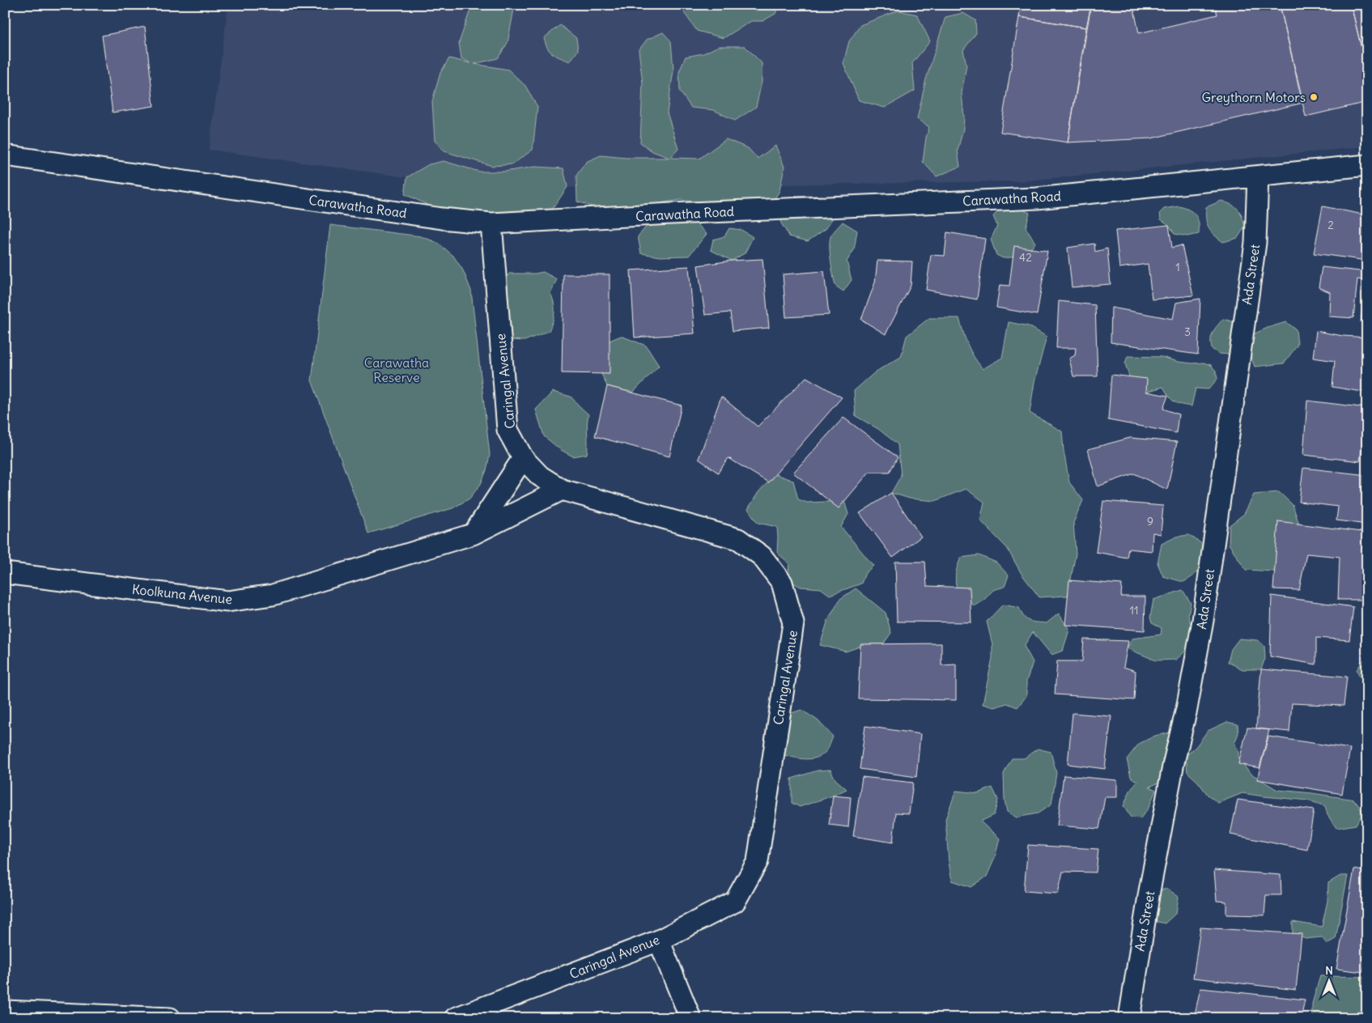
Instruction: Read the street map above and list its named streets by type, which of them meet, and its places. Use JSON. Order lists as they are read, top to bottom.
{
  "streets": {
    "street": [
      "Carawatha Road",
      "Ada Street",
      "Caringal Avenue",
      "Koolkuna Avenue"
    ]
  },
  "crossings": [
    ["Carawatha Road", "Ada Street"],
    ["Carawatha Road", "Caringal Avenue"],
    ["Caringal Avenue", "Koolkuna Avenue"]
  ],
  "parks": ["Carawatha Reserve"],
  "places": ["Greythorn Motors"],
  "house_numbers": [
    "2",
    "42",
    "1",
    "3",
    "9",
    "11"
  ],
  "north": "top"
}
